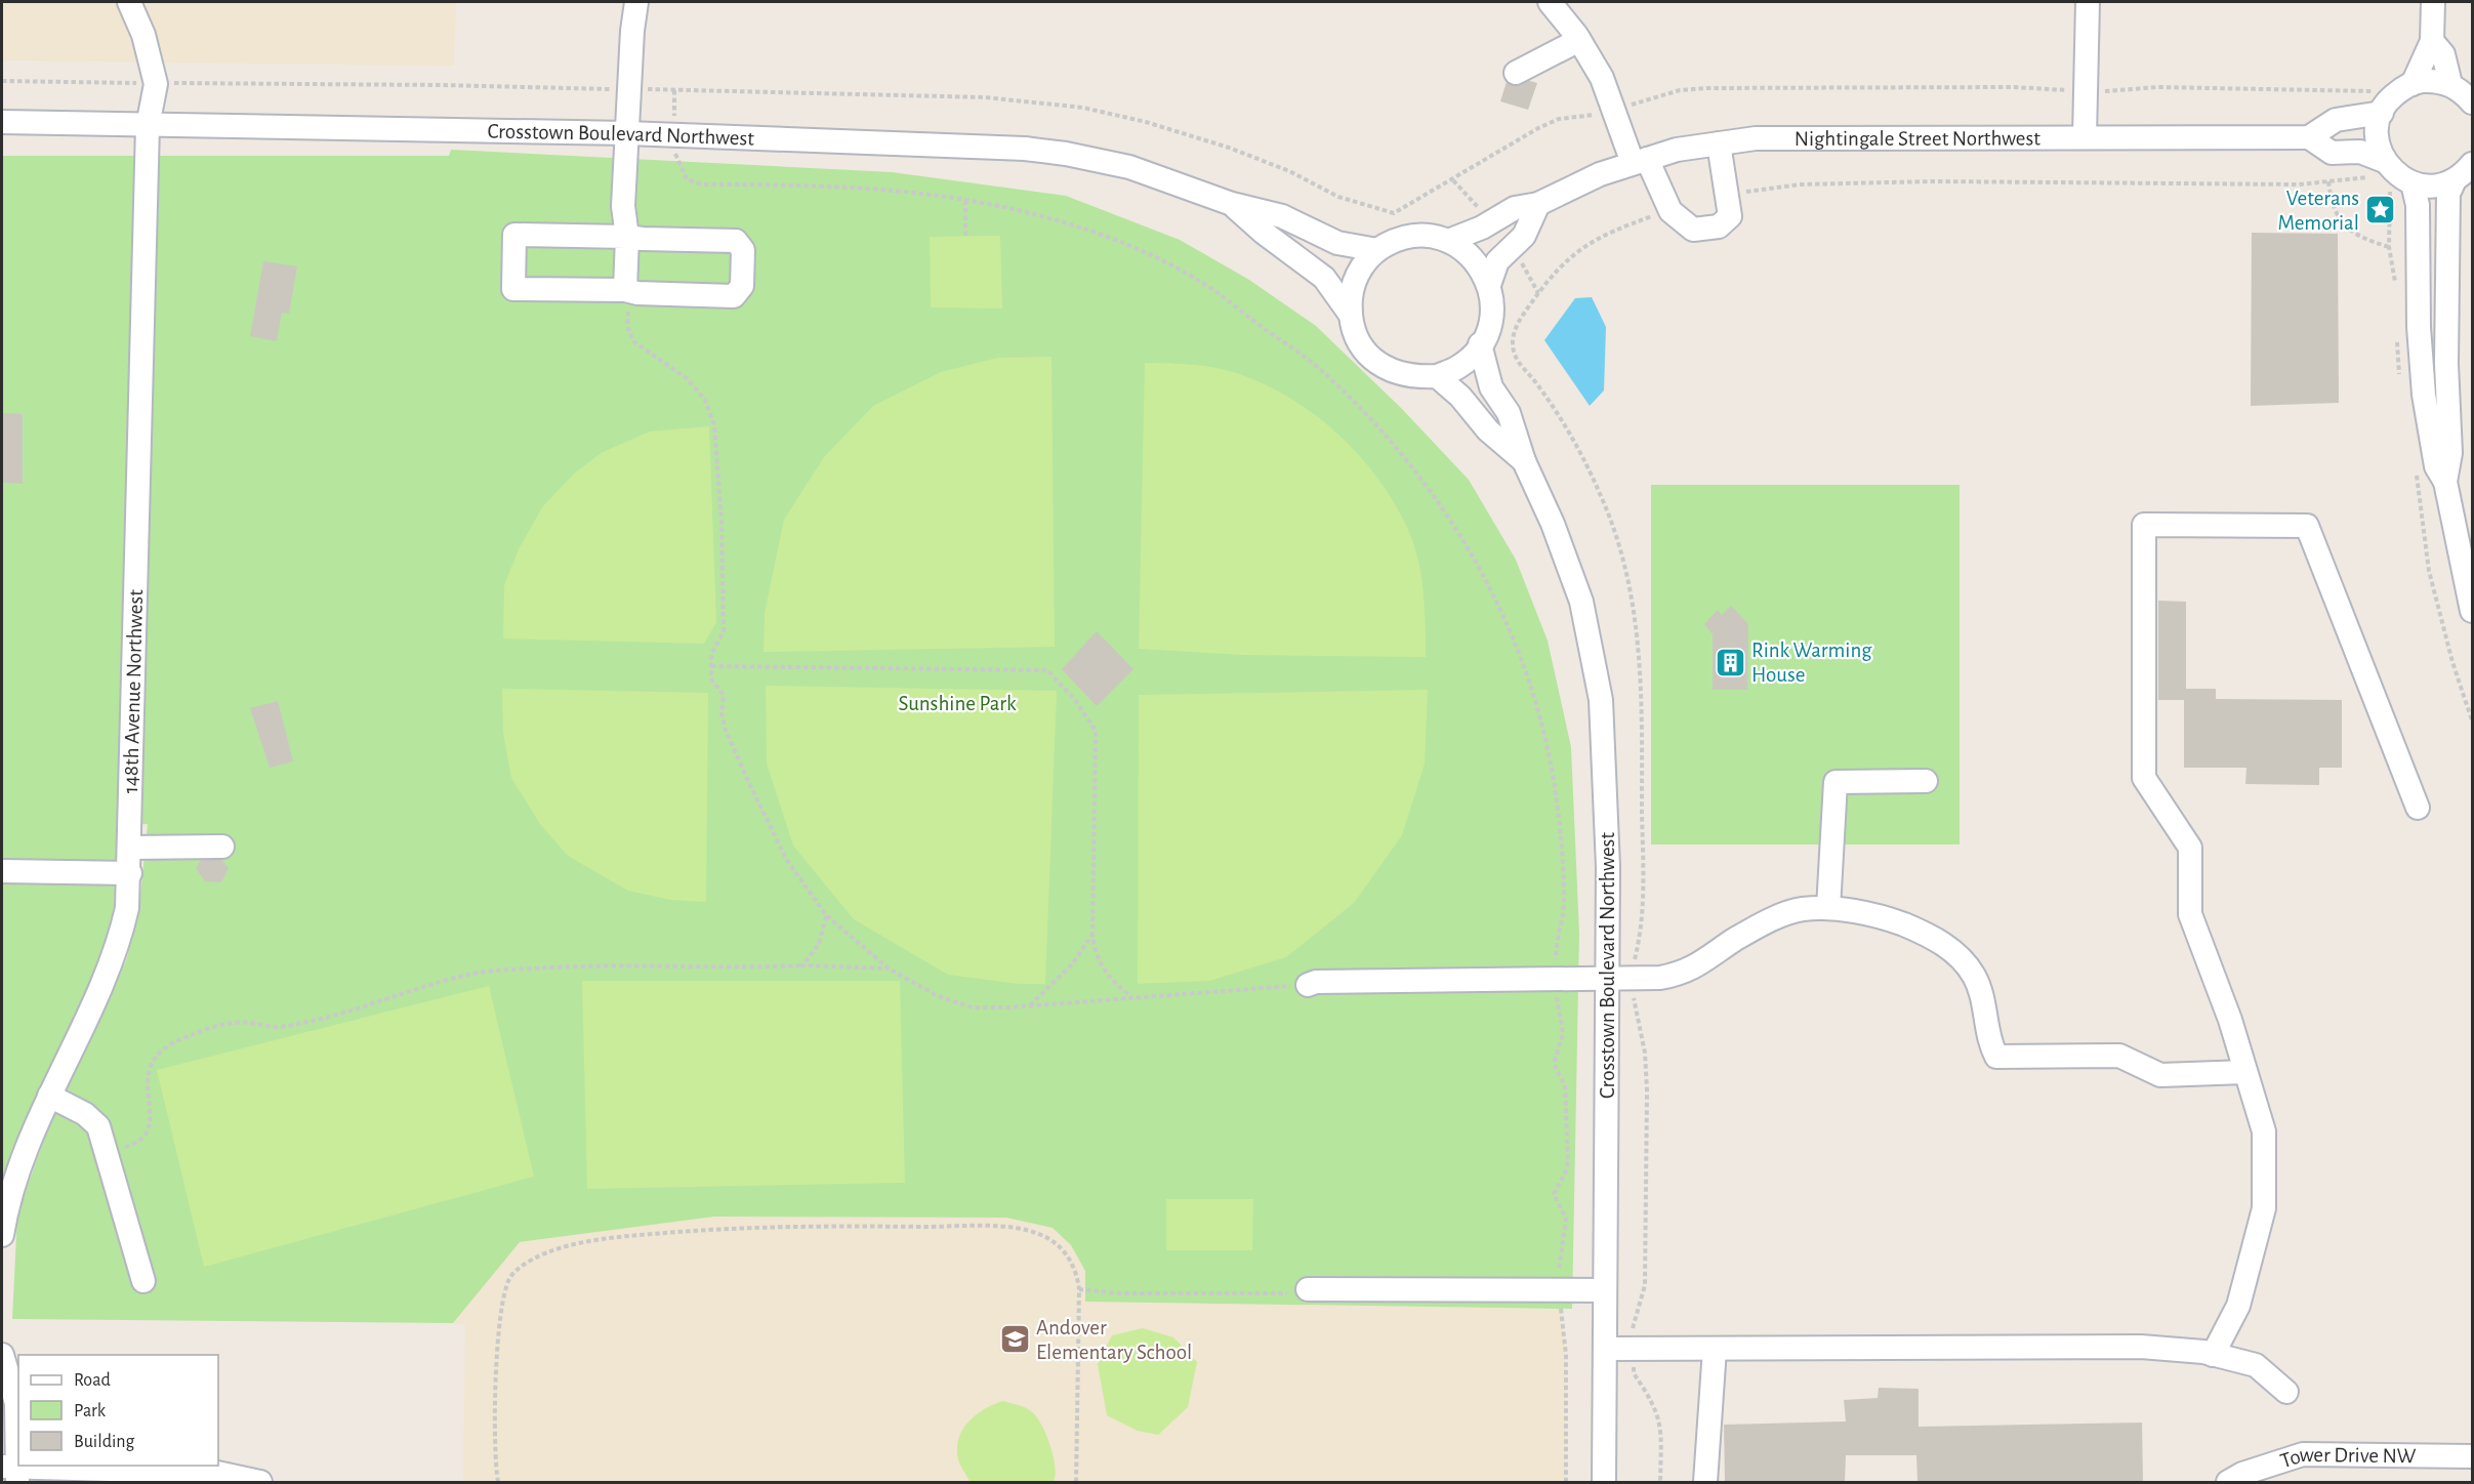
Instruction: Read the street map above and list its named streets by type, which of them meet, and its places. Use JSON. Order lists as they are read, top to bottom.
{
  "streets": {
    "street": [
      "Crosstown Boulevard Northwest",
      "Nightingale Street Northwest",
      "148th Avenue Northwest",
      "Tower Drive NW"
    ]
  },
  "crossings": [
    ["Crosstown Boulevard Northwest", "Nightingale Street Northwest"],
    ["Crosstown Boulevard Northwest", "148th Avenue Northwest"]
  ],
  "parks": ["Sunshine Park"],
  "places": {
    "place": ["Veterans Memorial"],
    "building": ["Rink Warming House"],
    "school or university": ["Andover Elementary School"]
  },
  "legend": ["Road", "Park", "Building"]
}
